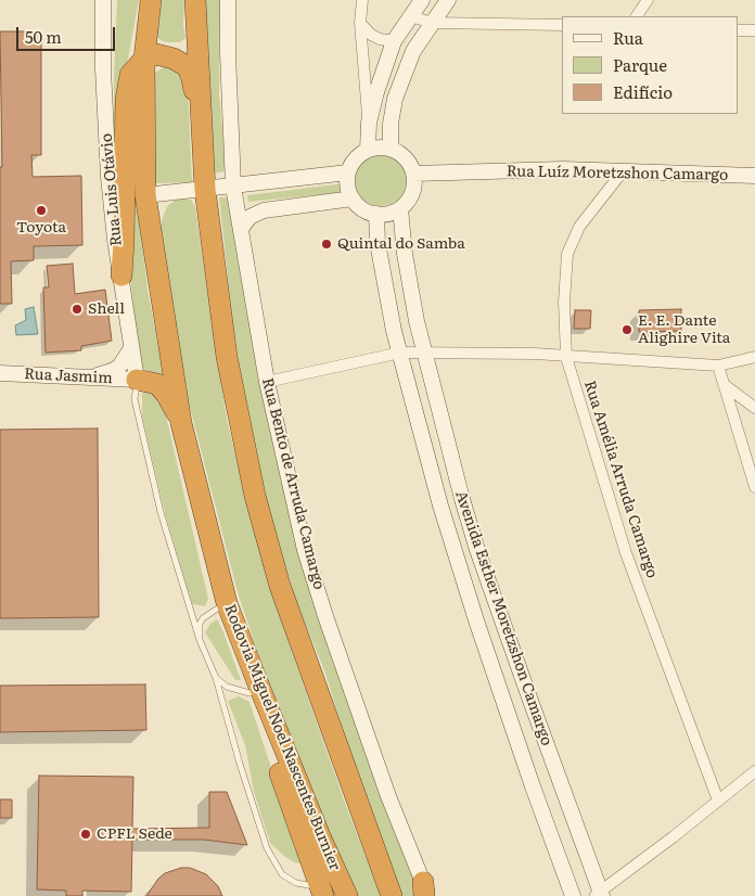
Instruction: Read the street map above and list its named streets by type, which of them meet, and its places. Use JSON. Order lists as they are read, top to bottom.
{
  "streets": {
    "highway": ["Rodovia Miguel Noel Nascentes Burnier"],
    "main road": [
      "Rua Luíz Moretzshon Camargo",
      "Rua Luis Otávio",
      "Rua Jasmim",
      "Rua Bento de Arruda Camargo",
      "Avenida Esther Moretzshon Camargo"
    ],
    "street": ["Rua Amélia Arruda Camargo"]
  },
  "crossings": [
    ["Rua Luíz Moretzshon Camargo", "Rua Amélia Arruda Camargo"],
    ["Rua Luíz Moretzshon Camargo", "Avenida Esther Moretzshon Camargo"],
    ["Rua Luis Otávio", "Rua Jasmim"]
  ],
  "places": [
    "Toyota",
    "Quintal do Samba",
    "Shell",
    "E. E. Dante Alighire Vita",
    "CPFL Sede"
  ],
  "legend": ["Rua", "Parque", "Edifício"],
  "scale_bar": "50 m"
}
